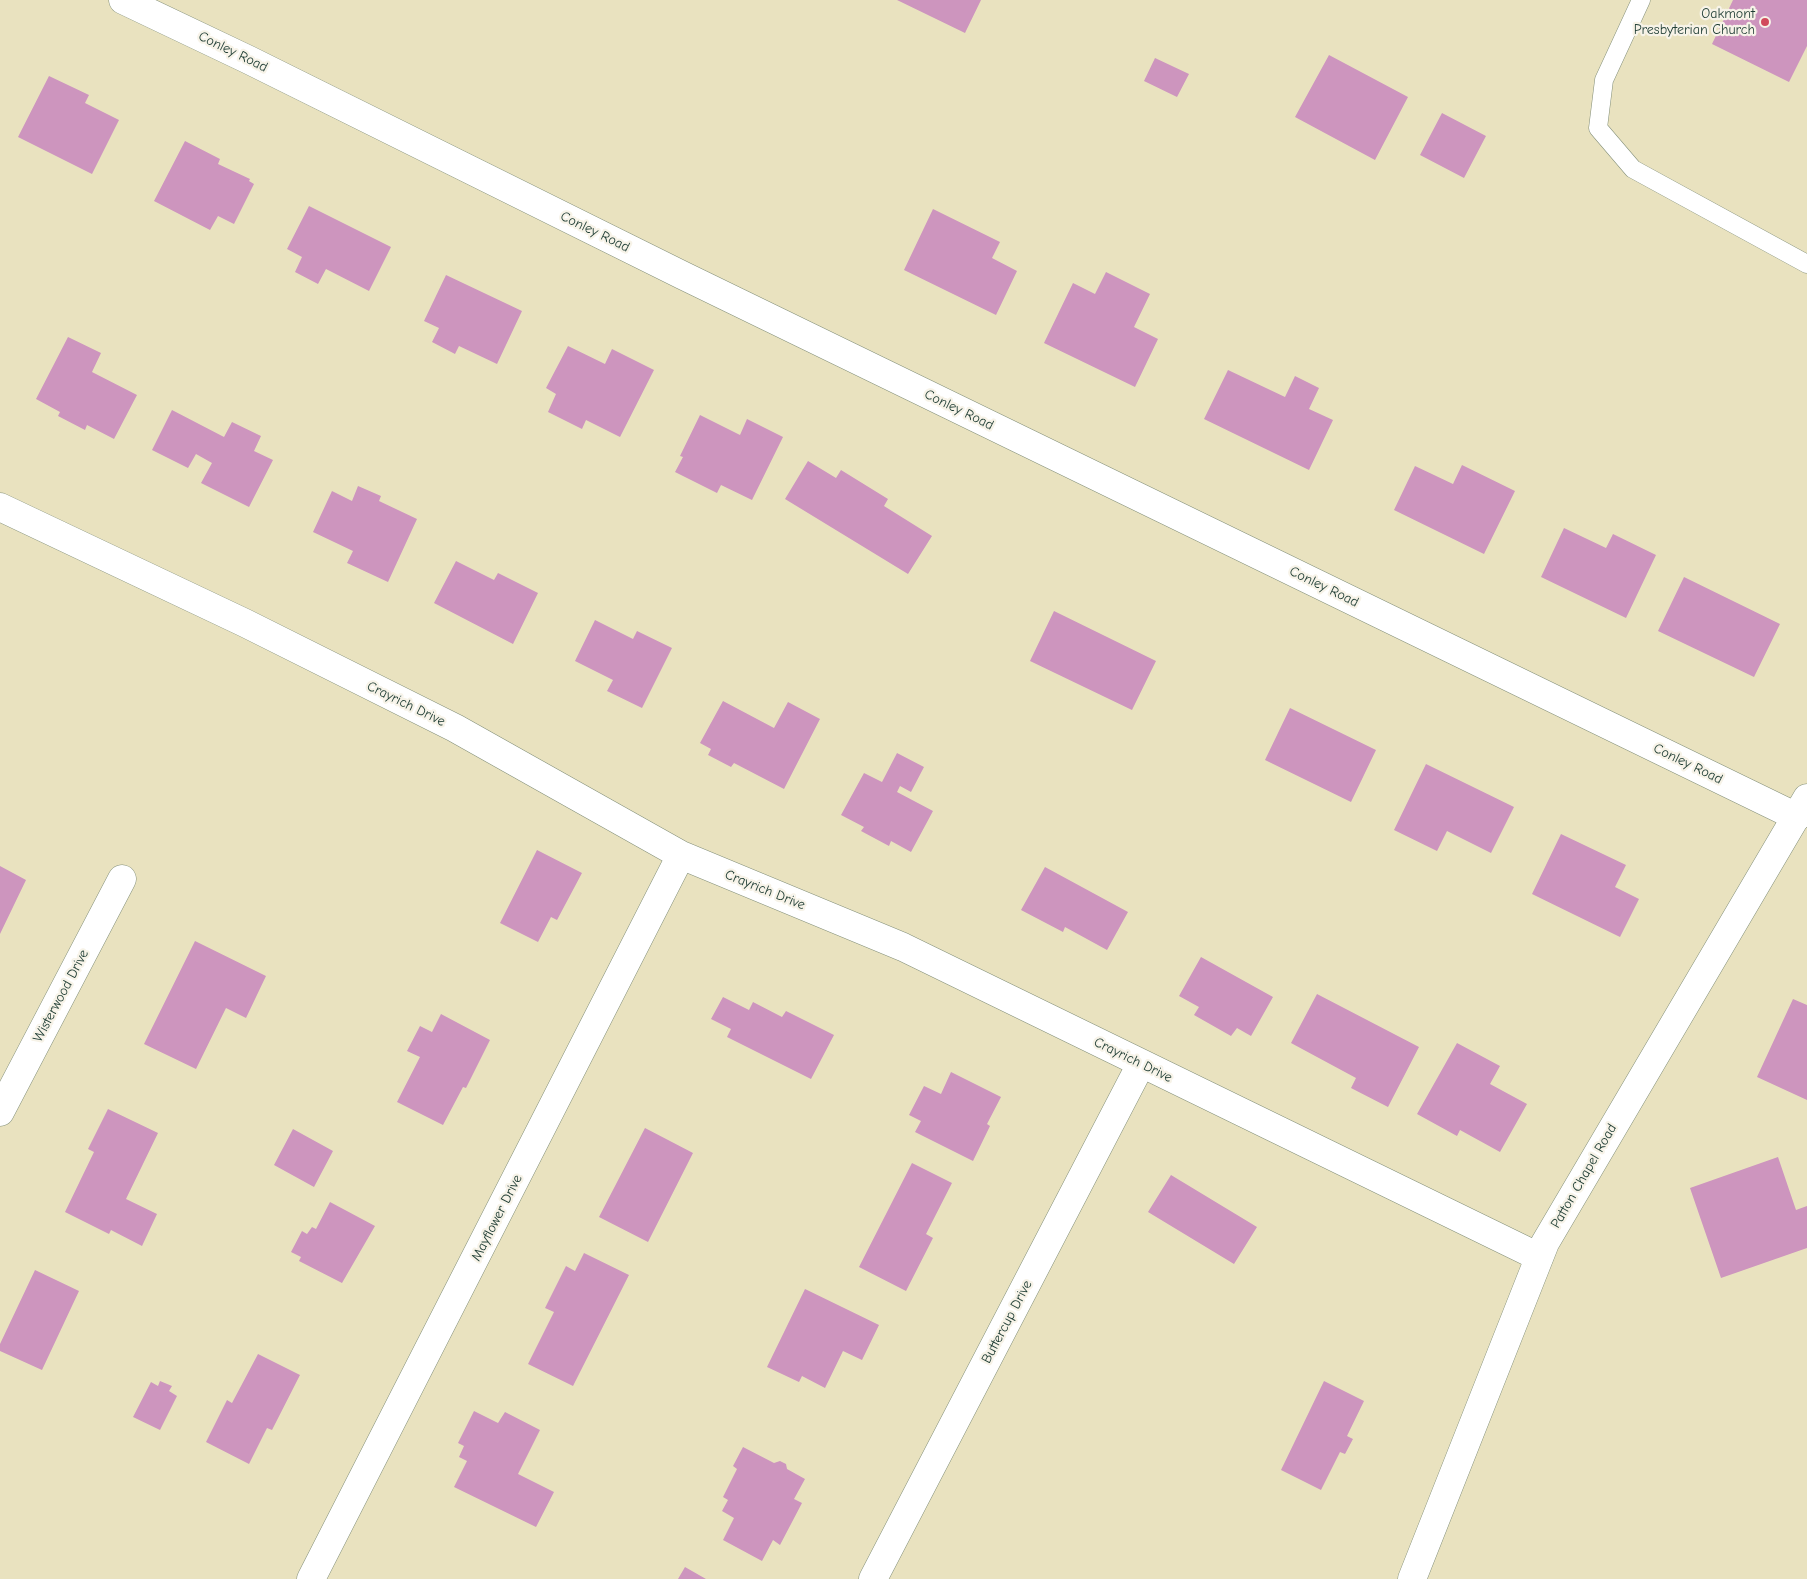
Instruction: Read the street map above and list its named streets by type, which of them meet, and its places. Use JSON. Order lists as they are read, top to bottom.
{
  "streets": {
    "street": [
      "Conley Road",
      "Crayrich Drive",
      "Wisterwood Drive",
      "Patton Chapel Road",
      "Mayflower Drive",
      "Buttercup Drive"
    ]
  },
  "crossings": [
    ["Conley Road", "Patton Chapel Road"],
    ["Crayrich Drive", "Patton Chapel Road"],
    ["Crayrich Drive", "Mayflower Drive"],
    ["Crayrich Drive", "Buttercup Drive"]
  ],
  "places": ["Oakmont Presbyterian Church"]
}
